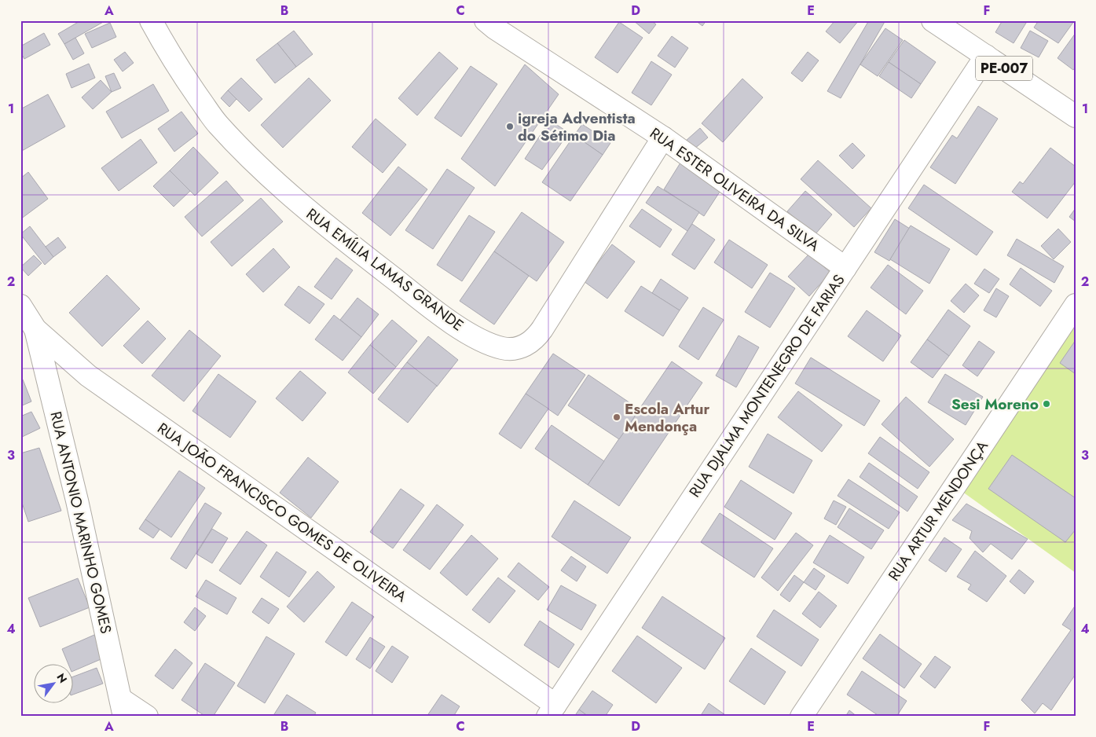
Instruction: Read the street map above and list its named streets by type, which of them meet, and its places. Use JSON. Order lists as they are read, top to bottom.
{
  "streets": {
    "street": [
      "PE-007",
      "RUA ESTER OLIVEIRA DA SILVA",
      "RUA EMÍLIA LAMAS GRANDE",
      "RUA DJALMA MONTENEGRO DE FARIAS",
      "RUA ARTUR MENDONÇA",
      "RUA JOÃO FRANCISCO GOMES DE OLIVEIRA",
      "RUA ANTONIO MARINHO GOMES"
    ]
  },
  "crossings": [
    ["PE-007", "RUA DJALMA MONTENEGRO DE FARIAS"],
    ["RUA ESTER OLIVEIRA DA SILVA", "RUA EMÍLIA LAMAS GRANDE"],
    ["RUA ESTER OLIVEIRA DA SILVA", "RUA DJALMA MONTENEGRO DE FARIAS"],
    ["RUA DJALMA MONTENEGRO DE FARIAS", "RUA JOÃO FRANCISCO GOMES DE OLIVEIRA"],
    ["RUA JOÃO FRANCISCO GOMES DE OLIVEIRA", "RUA ANTONIO MARINHO GOMES"]
  ],
  "places": ["igreja Adventista do Sétimo Dia", "Sesi Moreno", "Escola Artur Mendonça"],
  "north": "top right",
  "grid": {
    "columns": [
      "A",
      "B",
      "C",
      "D",
      "E",
      "F"
    ],
    "rows": [
      "1",
      "2",
      "3",
      "4"
    ]
  }
}
